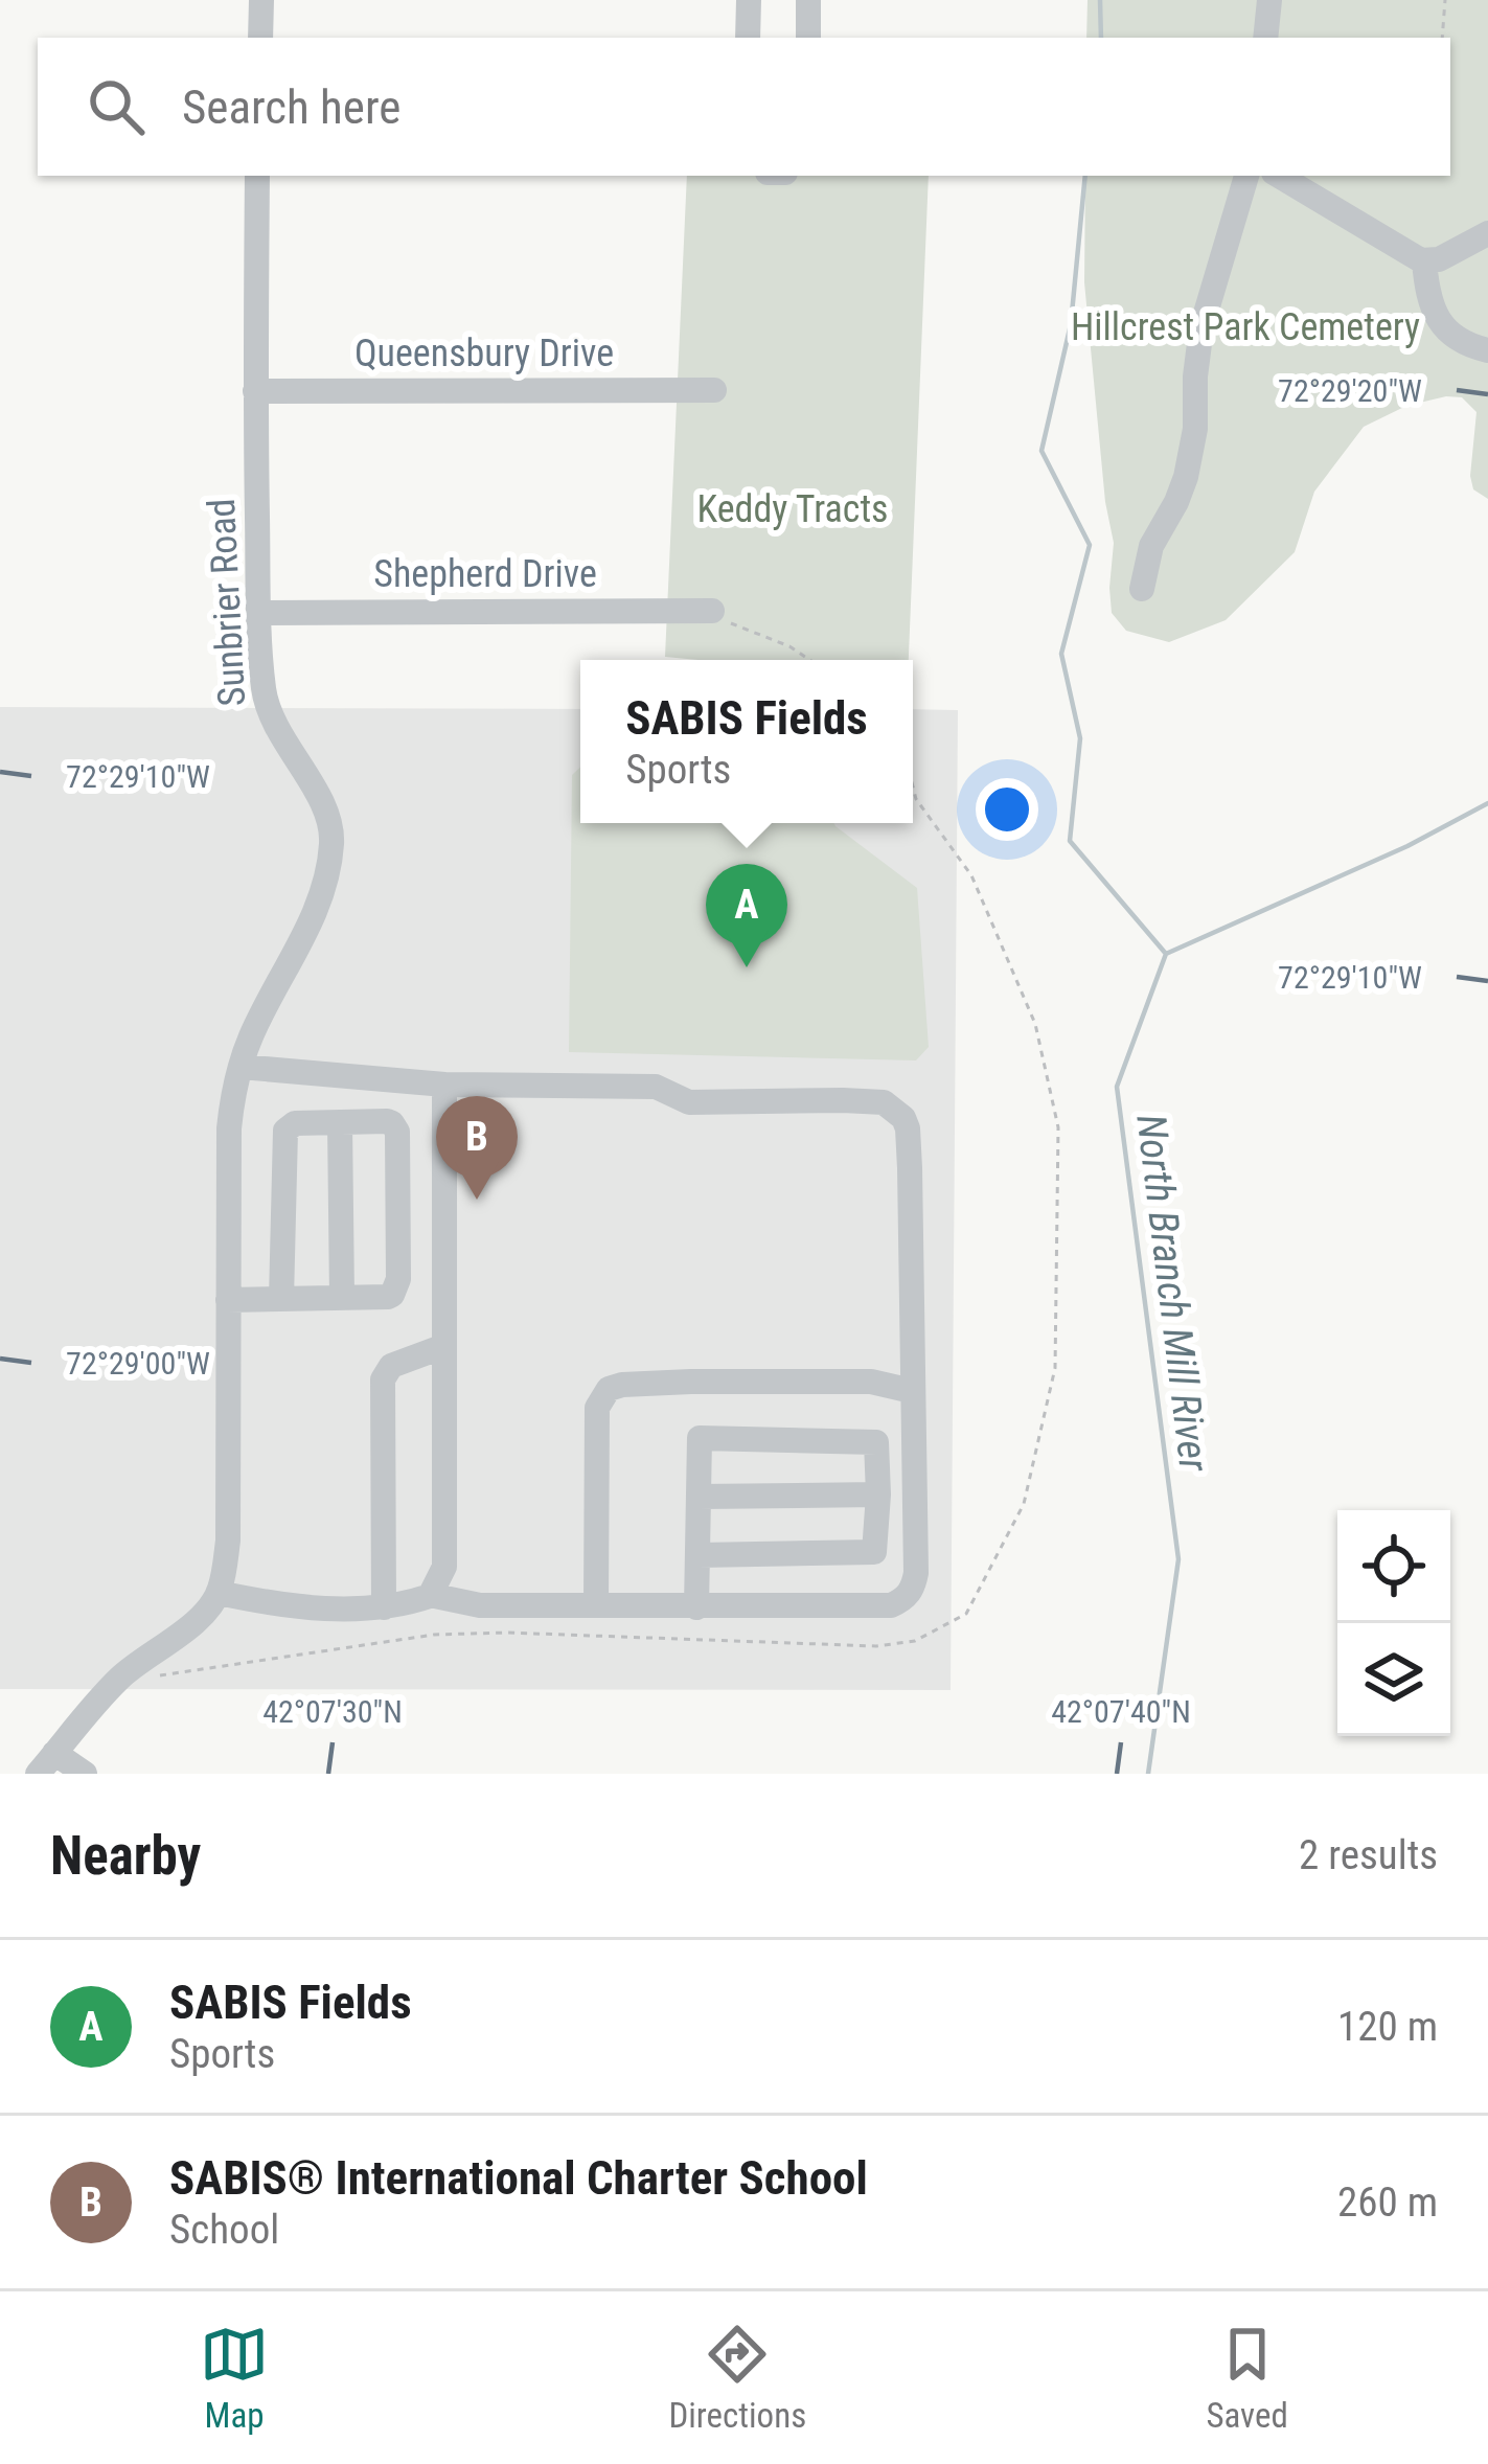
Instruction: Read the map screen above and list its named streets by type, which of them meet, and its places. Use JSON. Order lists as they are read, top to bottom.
{
  "streets": {
    "street": ["Queensbury Drive", "Shepherd Drive", "Sunbrier Road"]
  },
  "crossings": [
    ["Queensbury Drive", "Sunbrier Road"],
    ["Shepherd Drive", "Sunbrier Road"]
  ],
  "water": ["North Branch Mill River"],
  "parks": ["Hillcrest Park Cemetery", "Keddy Tracts"],
  "page": {
    "search": "Search here",
    "popup": ["SABIS Fields", "Sports"],
    "pins": ["A", "B"],
    "heading": ["Nearby", "2 results"],
    "list": [
      {
        "mark": "A",
        "name": "SABIS Fields",
        "note": "Sports",
        "value": "120 m"
      },
      {
        "mark": "B",
        "name": "SABIS® International Charter School",
        "note": "School",
        "value": "260 m"
      }
    ],
    "nav": ["Map", "Directions", "Saved"]
  },
  "coordinates": [
    "72°29'20\"W",
    "72°29'10\"W",
    "72°29'00\"W",
    "42°07'30\"N",
    "42°07'40\"N"
  ]
}
